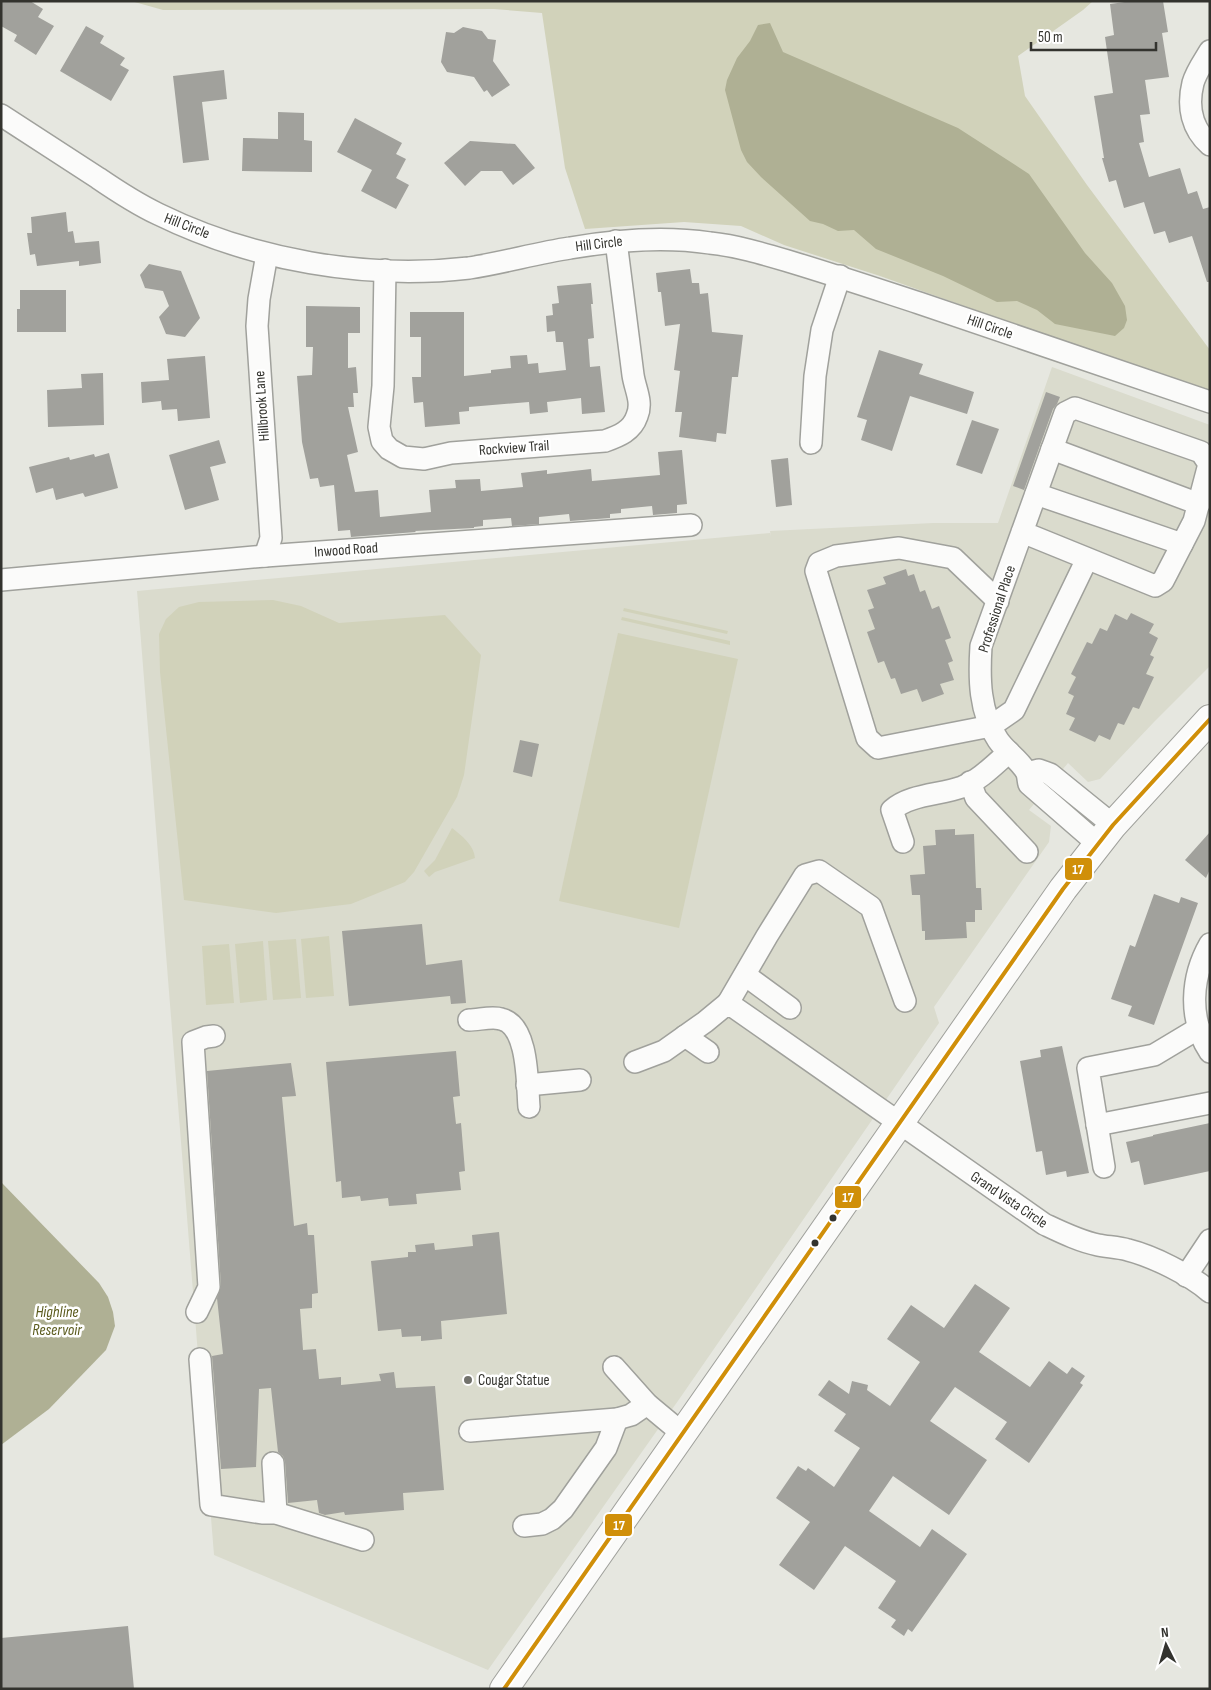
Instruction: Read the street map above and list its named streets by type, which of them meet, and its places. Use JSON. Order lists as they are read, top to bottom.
{
  "streets": {
    "street": [
      "Hill Circle",
      "Hillbrook Lane",
      "Rockview Trail",
      "Inwood Road",
      "Professional Place",
      "Grand Vista Circle"
    ]
  },
  "crossings": [
    ["Hill Circle", "Hillbrook Lane"],
    ["Hill Circle", "Rockview Trail"],
    ["Hillbrook Lane", "Inwood Road"]
  ],
  "water": ["Highline Reservoir"],
  "places": ["Cougar Statue"],
  "lines": ["transit line 17"],
  "scale_bar": "50 m",
  "north": "top"
}
